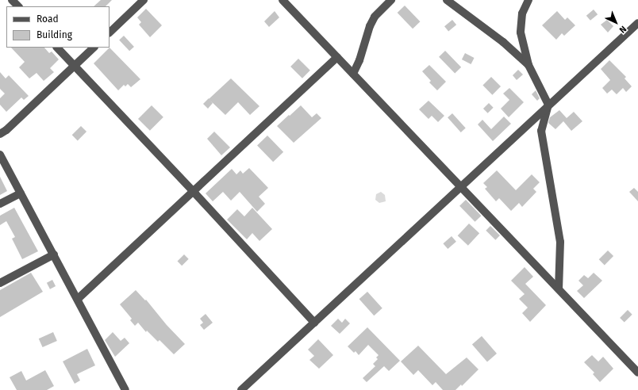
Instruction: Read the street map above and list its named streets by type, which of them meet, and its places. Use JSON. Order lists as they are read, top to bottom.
{
  "legend": ["Road", "Building"],
  "north": "bottom right"
}
